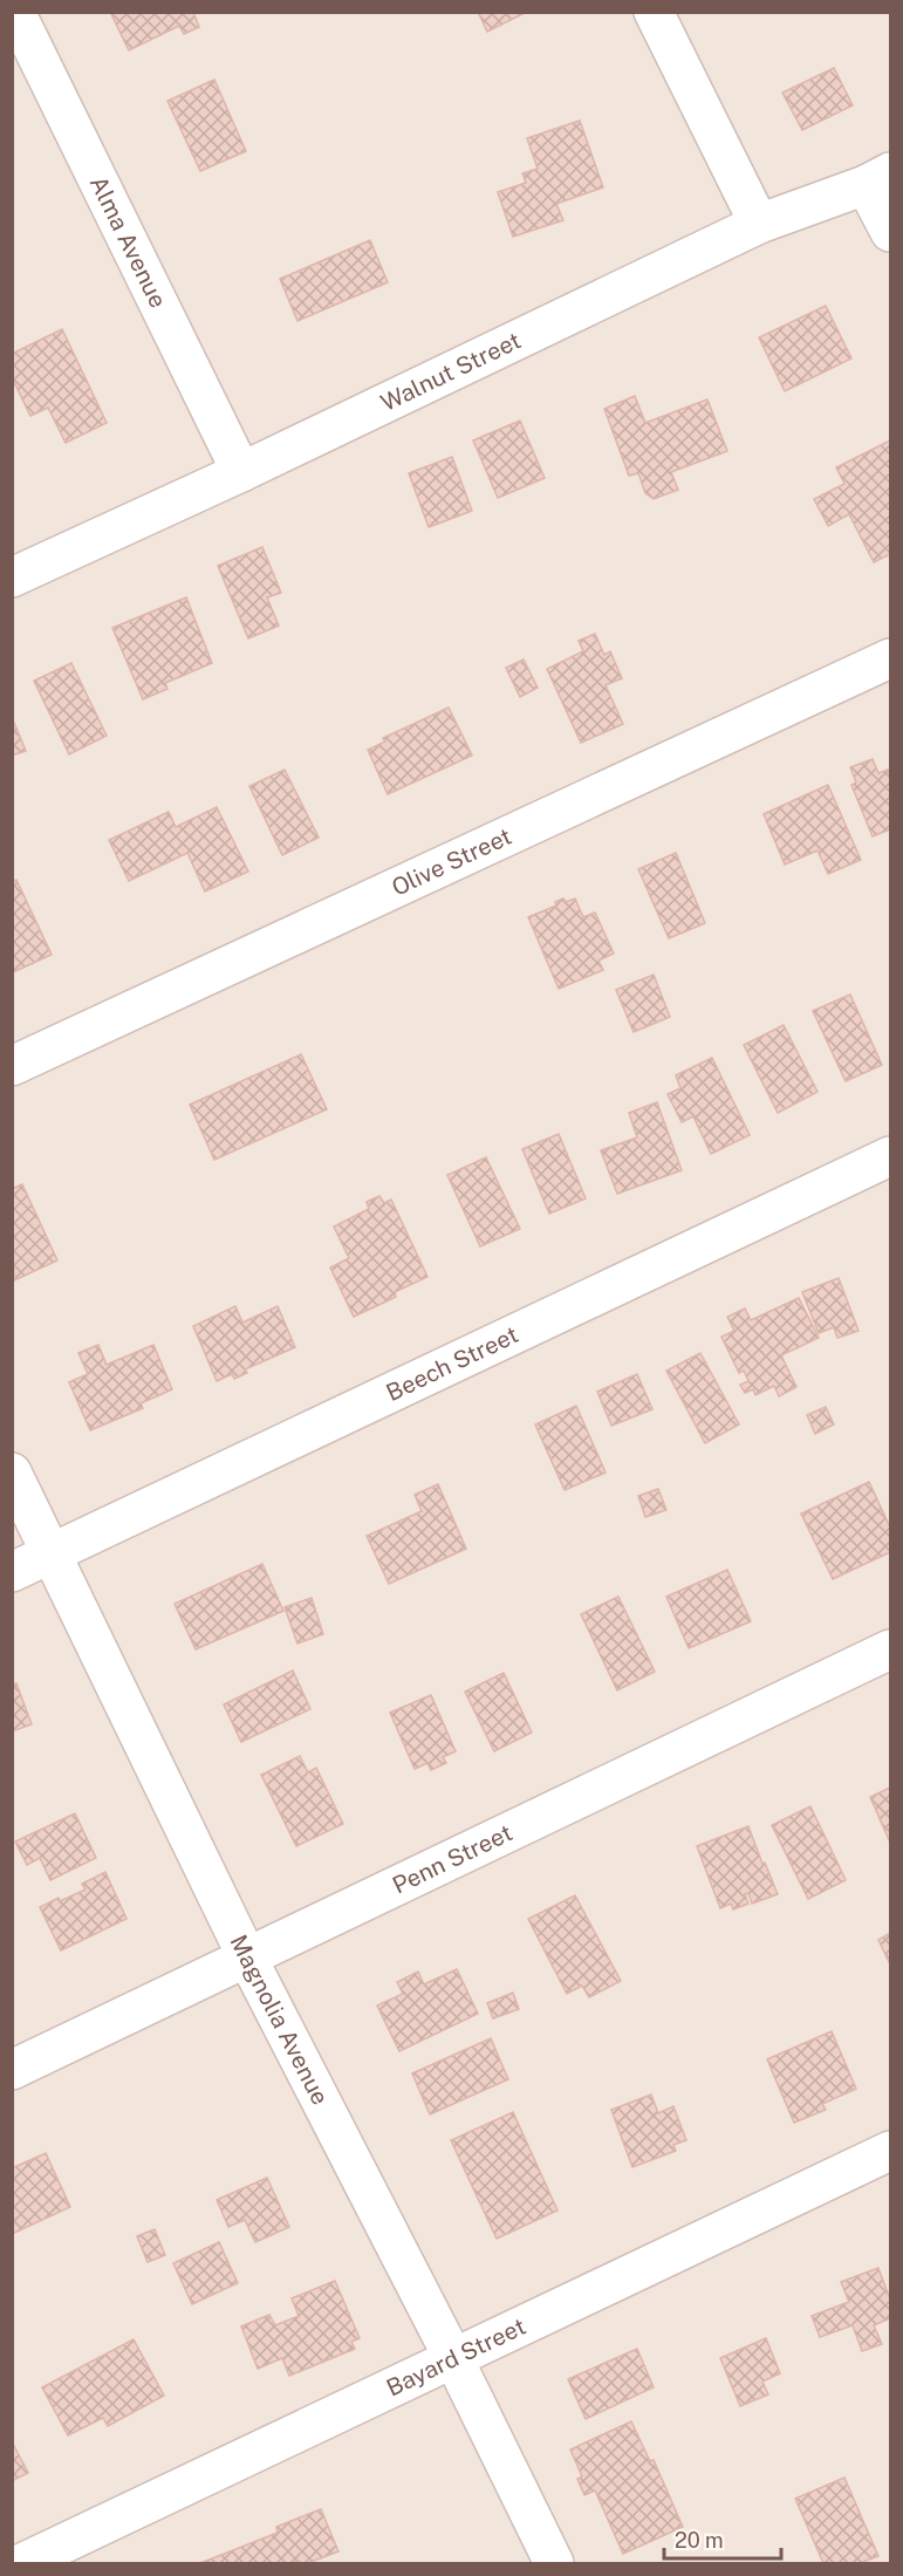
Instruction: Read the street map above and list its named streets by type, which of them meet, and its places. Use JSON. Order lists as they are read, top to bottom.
{
  "streets": {
    "street": [
      "Alma Avenue",
      "Walnut Street",
      "Olive Street",
      "Beech Street",
      "Penn Street",
      "Magnolia Avenue",
      "Bayard Street"
    ]
  },
  "crossings": [
    ["Alma Avenue", "Walnut Street"],
    ["Beech Street", "Magnolia Avenue"],
    ["Penn Street", "Magnolia Avenue"],
    ["Magnolia Avenue", "Bayard Street"]
  ],
  "scale_bar": "20 m"
}
